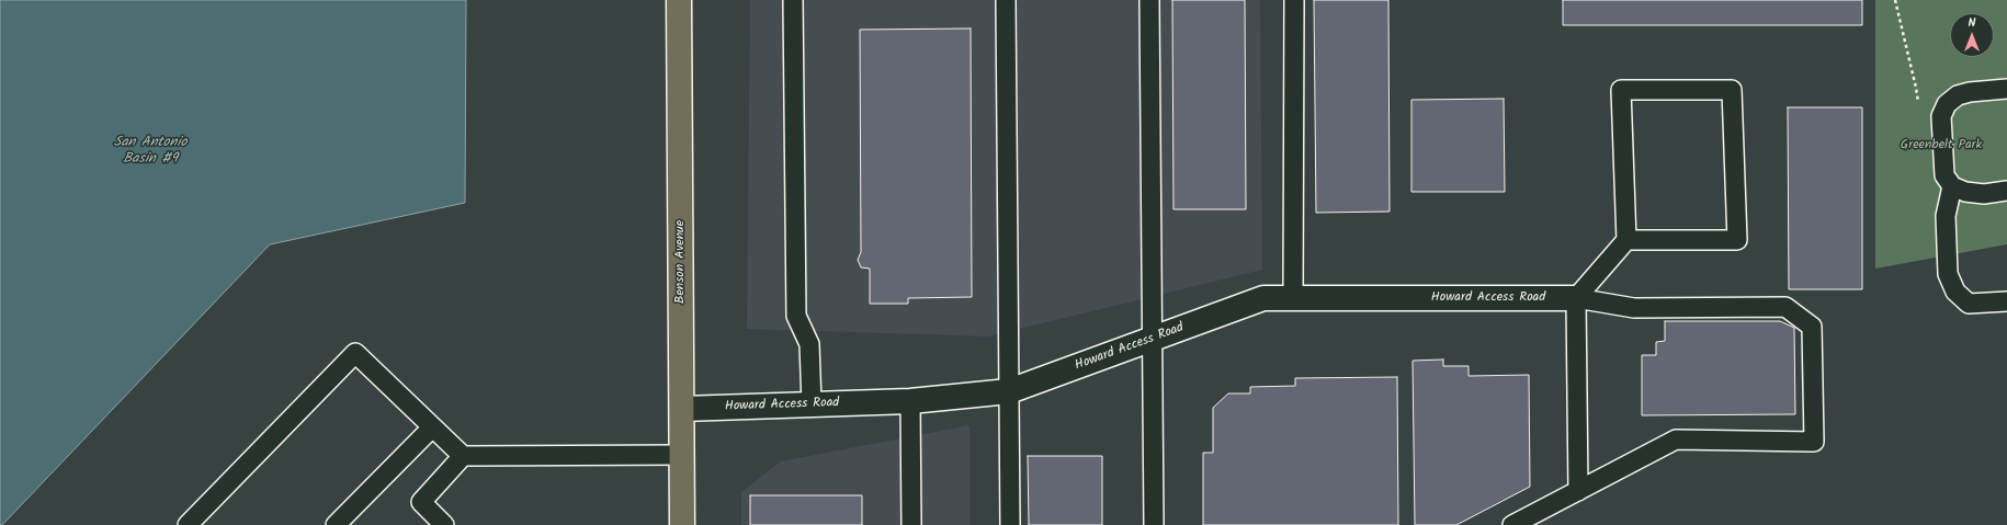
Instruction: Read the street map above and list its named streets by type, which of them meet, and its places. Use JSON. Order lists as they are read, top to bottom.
{
  "streets": {
    "main road": ["Benson Avenue"],
    "street": ["Howard Access Road"]
  },
  "crossings": [
    ["Benson Avenue", "Howard Access Road"]
  ],
  "water": ["San Antonio Basin #9"],
  "parks": ["Greenbelt Park"],
  "north": "top"
}
